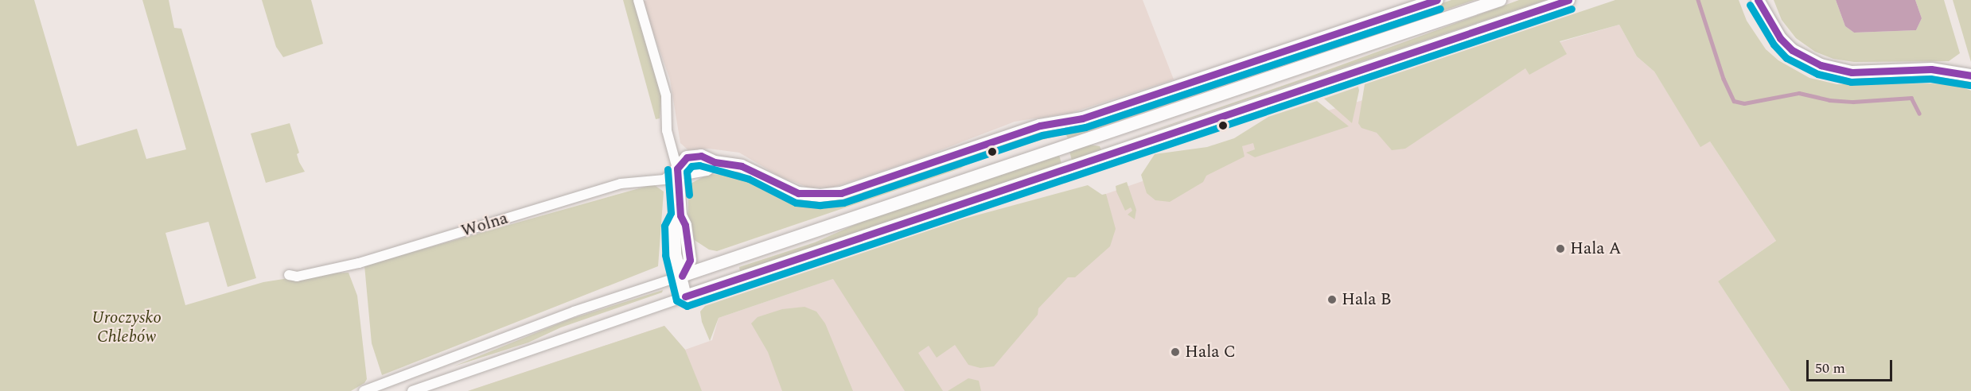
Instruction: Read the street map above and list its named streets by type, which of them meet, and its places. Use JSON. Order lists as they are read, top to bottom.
{
  "streets": {
    "street": ["Wolna"]
  },
  "parks": ["Uroczysko Chlebów"],
  "places": ["Hala A", "Hala B", "Hala C"],
  "scale_bar": "50 m"
}
